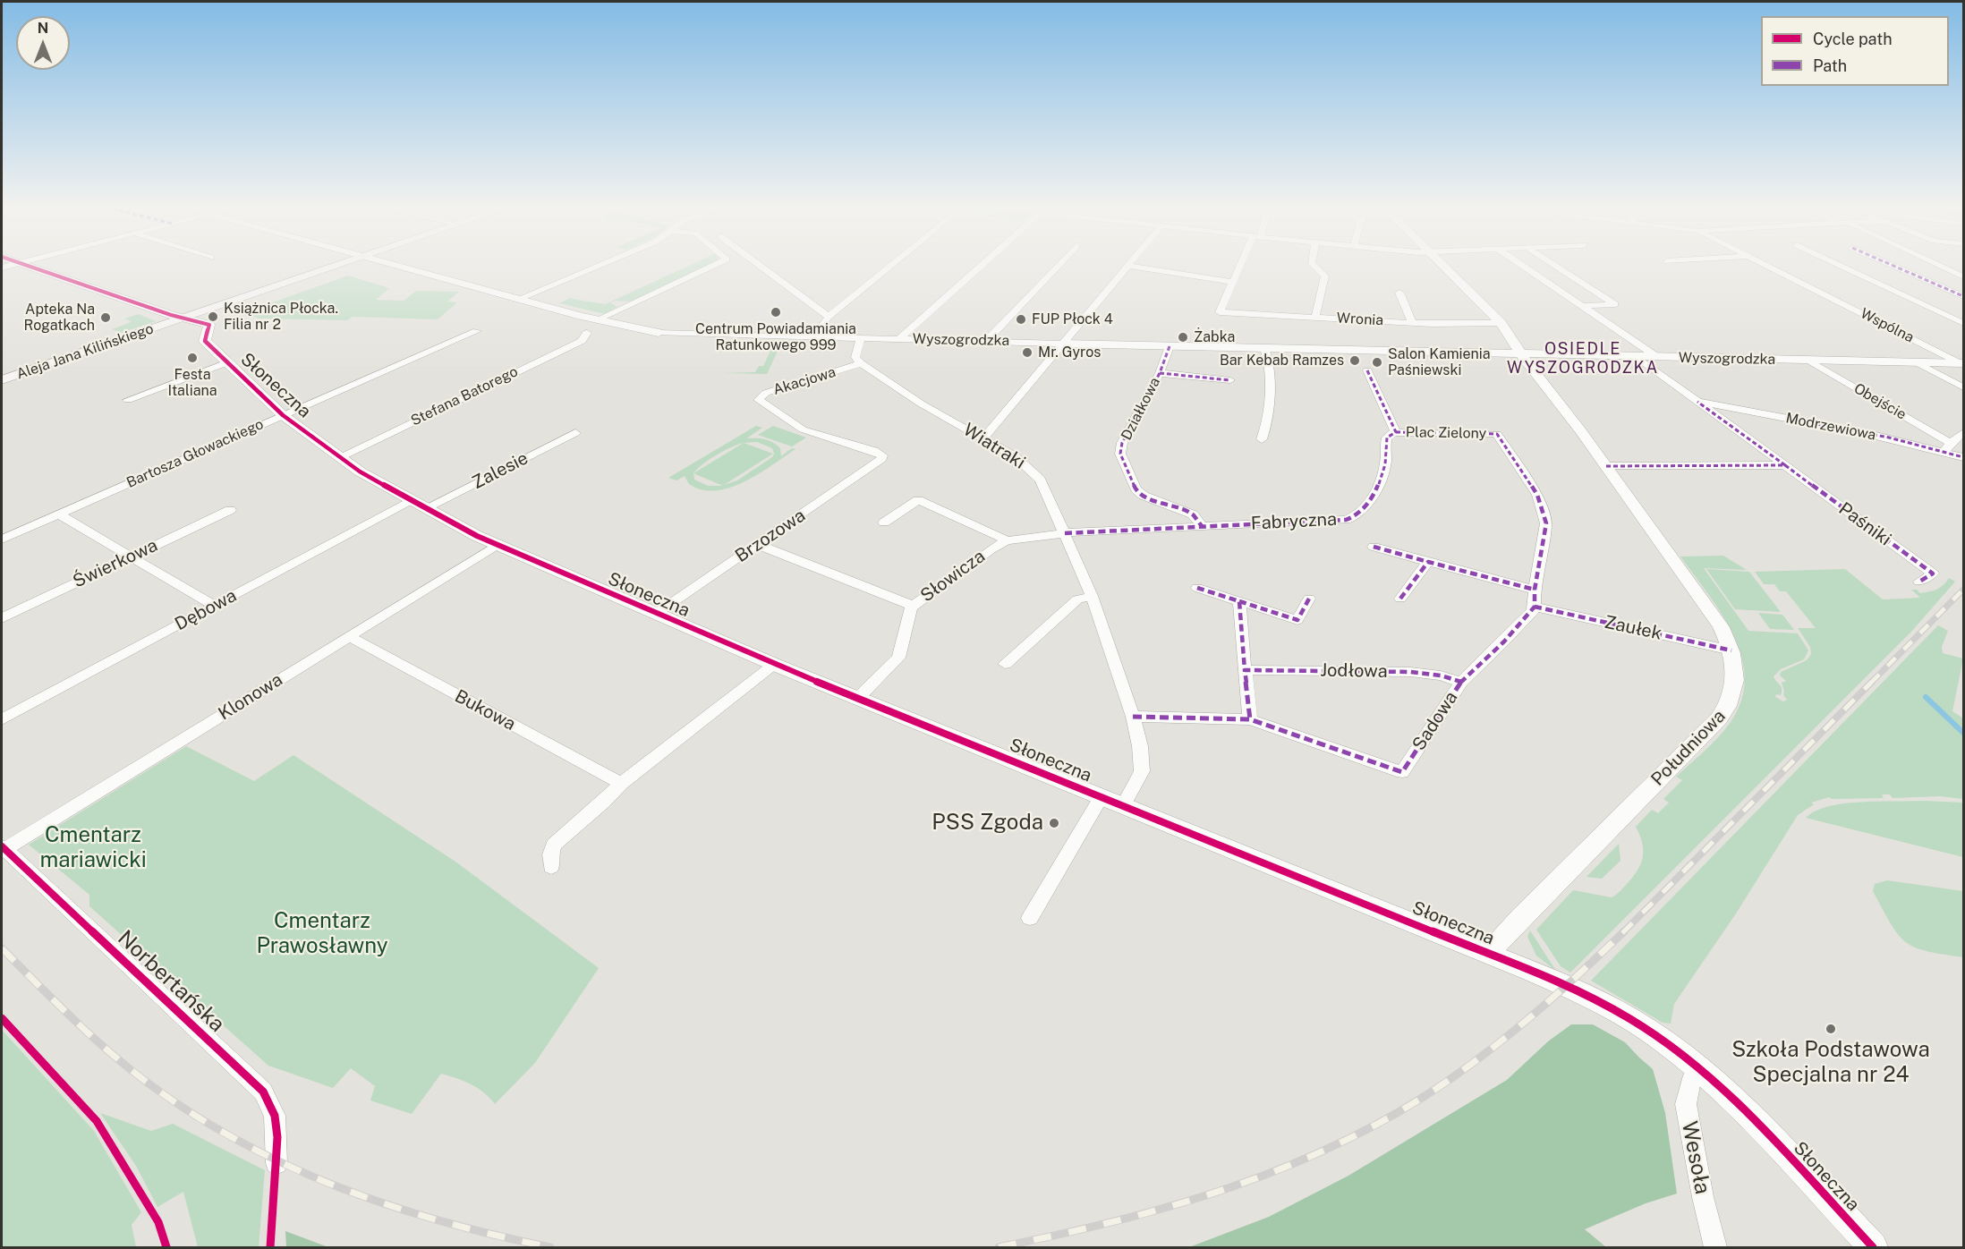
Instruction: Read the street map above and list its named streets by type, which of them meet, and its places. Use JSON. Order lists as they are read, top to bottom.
{
  "streets": {
    "main road": ["Aleja Jana Kilińskiego"],
    "street": [
      "Wronia",
      "Wspólna",
      "Wyszogrodzka",
      "Akacjowa",
      "Słoneczna",
      "Stefana Batorego",
      "Obejście",
      "Działkowa",
      "Modrzewiowa",
      "Plac Zielony",
      "Wiatraki",
      "Bartosza Głowackiego",
      "Zalesie",
      "Fabryczna",
      "Paśniki",
      "Brzozowa",
      "Świerkowa",
      "Słowicza",
      "Dębowa",
      "Zaułek",
      "Jodłowa",
      "Klonowa",
      "Bukowa",
      "Sadowa",
      "Południowa",
      "Norbertańska",
      "Wesoła"
    ]
  },
  "crossings": [
    ["Wspólna", "Wyszogrodzka"],
    ["Wyszogrodzka", "Obejście"],
    ["Wyszogrodzka", "Działkowa"],
    ["Wyszogrodzka", "Paśniki"],
    ["Wyszogrodzka", "Południowa"],
    ["Aleja Jana Kilińskiego", "Słoneczna"],
    ["Akacjowa", "Wiatraki"],
    ["Akacjowa", "Brzozowa"],
    ["Słoneczna", "Stefana Batorego"],
    ["Słoneczna", "Wiatraki"],
    ["Słoneczna", "Bartosza Głowackiego"],
    ["Słoneczna", "Zalesie"],
    ["Słoneczna", "Brzozowa"],
    ["Słoneczna", "Słowicza"],
    ["Słoneczna", "Dębowa"],
    ["Słoneczna", "Klonowa"],
    ["Słoneczna", "Południowa"],
    ["Słoneczna", "Wesoła"],
    ["Obejście", "Modrzewiowa"],
    ["Działkowa", "Fabryczna"],
    ["Modrzewiowa", "Paśniki"],
    ["Plac Zielony", "Fabryczna"],
    ["Wiatraki", "Fabryczna"],
    ["Wiatraki", "Słowicza"],
    ["Wiatraki", "Sadowa"],
    ["Zalesie", "Dębowa"],
    ["Fabryczna", "Słowicza"],
    ["Zaułek", "Sadowa"],
    ["Zaułek", "Południowa"],
    ["Jodłowa", "Sadowa"],
    ["Klonowa", "Bukowa"],
    ["Klonowa", "Norbertańska"]
  ],
  "districts": ["OSIEDLE WYSZOGRODZKA"],
  "parks": ["Cmentarz mariawicki", "Cmentarz Prawosławny"],
  "places": [
    "Centrum Powiadamiania Ratunkowego 999",
    "Książnica Płocka. Filia nr 2",
    "Apteka Na Rogatkach",
    "FUP Płock 4",
    "Żabka",
    "Mr. Gyros",
    "Festa Italiana",
    "Bar Kebab Ramzes",
    "Salon Kamienia Paśniewski",
    "PSS Zgoda",
    "Szkoła Podstawowa Specjalna nr 24"
  ],
  "legend": ["Cycle path", "Path"],
  "north": "top"
}
